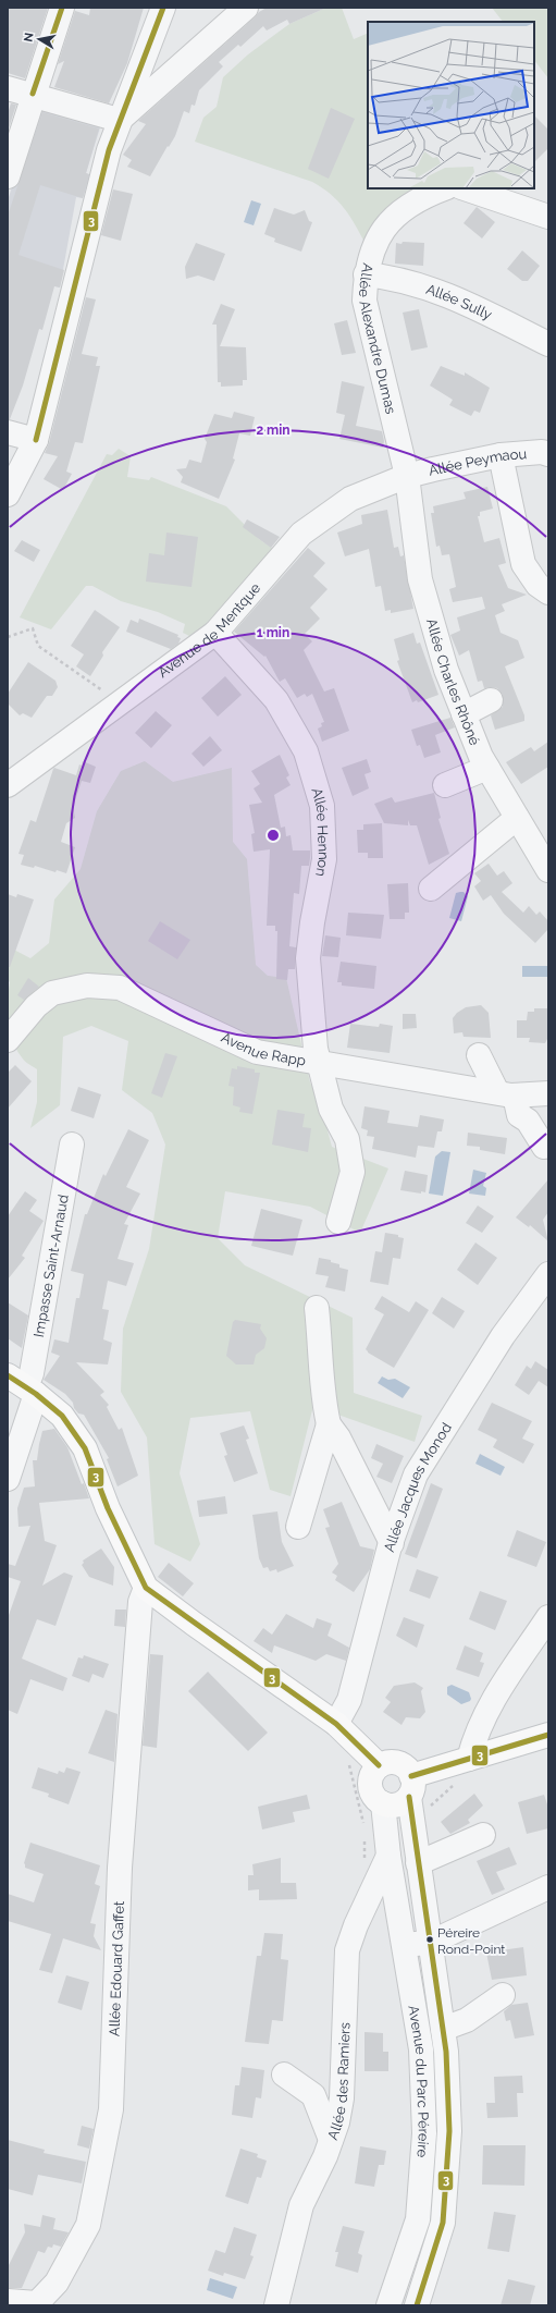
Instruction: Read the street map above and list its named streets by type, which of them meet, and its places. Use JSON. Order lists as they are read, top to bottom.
{
  "streets": {
    "street": [
      "Allée Sully",
      "Allée Alexandre Dumas",
      "Allée Peymaou",
      "Avenue de Mentque",
      "Allée Charles Rhôné",
      "Allée Hennon",
      "Avenue Rapp",
      "Impasse Saint-Arnaud",
      "Allée Jacques Monod",
      "Allée Edouard Gaffet",
      "Allée des Ramiers",
      "Avenue du Parc Péreire"
    ]
  },
  "crossings": [
    ["Allée Sully", "Allée Alexandre Dumas"],
    ["Allée Alexandre Dumas", "Allée Peymaou"],
    ["Allée Alexandre Dumas", "Avenue de Mentque"],
    ["Allée Alexandre Dumas", "Allée Charles Rhôné"],
    ["Allée Peymaou", "Avenue de Mentque"],
    ["Allée Peymaou", "Allée Charles Rhôné"],
    ["Avenue de Mentque", "Allée Charles Rhôné"],
    ["Avenue de Mentque", "Allée Hennon"],
    ["Allée Hennon", "Avenue Rapp"],
    ["Allée des Ramiers", "Avenue du Parc Péreire"]
  ],
  "places": ["Péreire Rond-Point"],
  "lines": ["transit line 3"],
  "north": "left",
  "rings": ["2 min", "1 min"]
}
